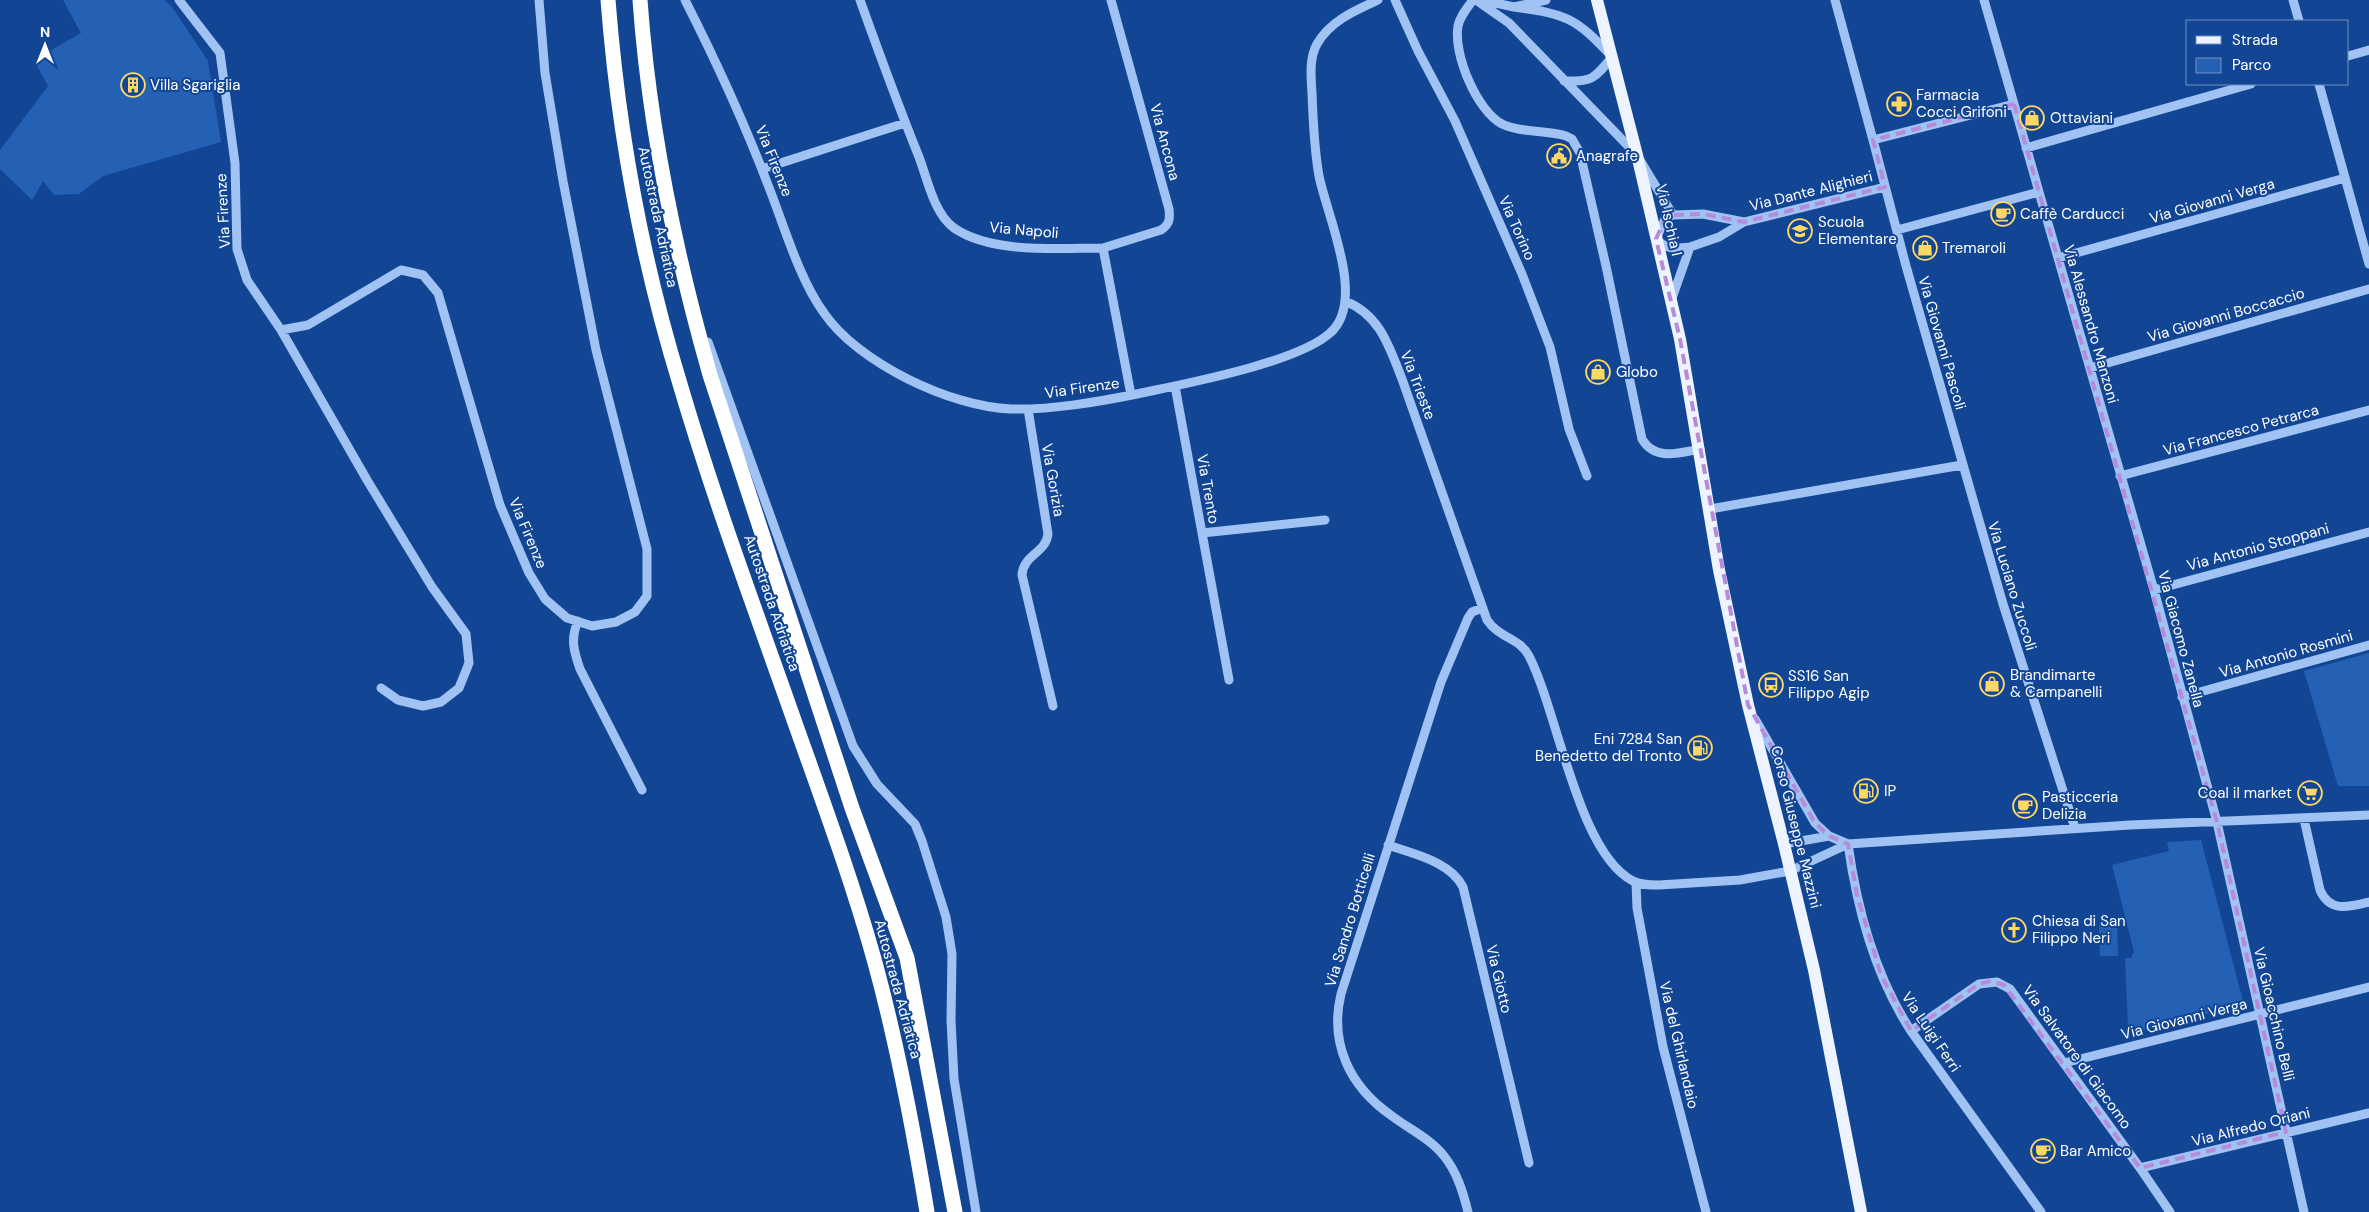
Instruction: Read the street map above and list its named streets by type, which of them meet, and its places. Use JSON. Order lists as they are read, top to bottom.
{
  "streets": {
    "highway": ["Autostrada Adriatica"],
    "main road": ["Via Ischia I", "Corso Giuseppe Mazzini"],
    "street": [
      "Via Ancona",
      "Via Firenze",
      "Via Dante Alighieri",
      "Via Giovanni Verga",
      "Via Torino",
      "Via Napoli",
      "Via Giovanni Boccaccio",
      "Via Alessandro Manzoni",
      "Via Giovanni Pascoli",
      "Via Trieste",
      "Via Francesco Petrarca",
      "Via Gorizia",
      "Via Trento",
      "Via Antonio Stoppani",
      "Via Luciano Zuccoli",
      "Via Giacomo Zanella",
      "Via Antonio Rosmini",
      "Via Sandro Botticelli",
      "Via Giotto",
      "Via Gioacchino Belli",
      "Via Luigi Ferri",
      "Via del Ghirlandaio",
      "Via Salvatore di Giacomo",
      "Via Alfredo Oriani"
    ]
  },
  "crossings": [
    ["Via Ancona", "Via Napoli"],
    ["Via Firenze", "Via Trieste"],
    ["Via Firenze", "Via Gorizia"],
    ["Via Firenze", "Via Trento"],
    ["Via Dante Alighieri", "Via Ischia I"],
    ["Via Dante Alighieri", "Via Giovanni Pascoli"],
    ["Via Giovanni Verga", "Via Alessandro Manzoni"],
    ["Via Giovanni Verga", "Via Gioacchino Belli"],
    ["Via Giovanni Verga", "Via Salvatore di Giacomo"],
    ["Via Ischia I", "Corso Giuseppe Mazzini"],
    ["Via Giovanni Boccaccio", "Via Alessandro Manzoni"],
    ["Via Alessandro Manzoni", "Via Giacomo Zanella"],
    ["Via Giovanni Pascoli", "Via Luciano Zuccoli"],
    ["Via Trieste", "Via Sandro Botticelli"],
    ["Via Francesco Petrarca", "Via Giacomo Zanella"],
    ["Via Antonio Stoppani", "Via Giacomo Zanella"],
    ["Via Giacomo Zanella", "Via Antonio Rosmini"],
    ["Via Giacomo Zanella", "Via Gioacchino Belli"],
    ["Via Sandro Botticelli", "Via Giotto"],
    ["Via Gioacchino Belli", "Via Alfredo Oriani"],
    ["Via Luigi Ferri", "Via Salvatore di Giacomo"],
    ["Via Salvatore di Giacomo", "Via Alfredo Oriani"]
  ],
  "places": {
    "building": ["Villa Sgariglia"],
    "pharmacy": ["Farmacia Cocci Grifoni"],
    "shop": [
      "Ottaviani",
      "Tremaroli",
      "Globo",
      "Brandimarte & Campanelli"
    ],
    "public building": ["Anagrafe"],
    "cafe": ["Caffè Carducci", "Pasticceria Delizia", "Bar Amico"],
    "school or university": ["Scuola Elementare"],
    "bus stop": ["SS16 San Filippo Agip"],
    "fuel station": ["Eni 7284 San Benedetto del Tronto", "IP"],
    "supermarket": ["Coal il market"],
    "church": ["Chiesa di San Filippo Neri"]
  },
  "legend": ["Strada", "Parco"],
  "north": "top"
}
